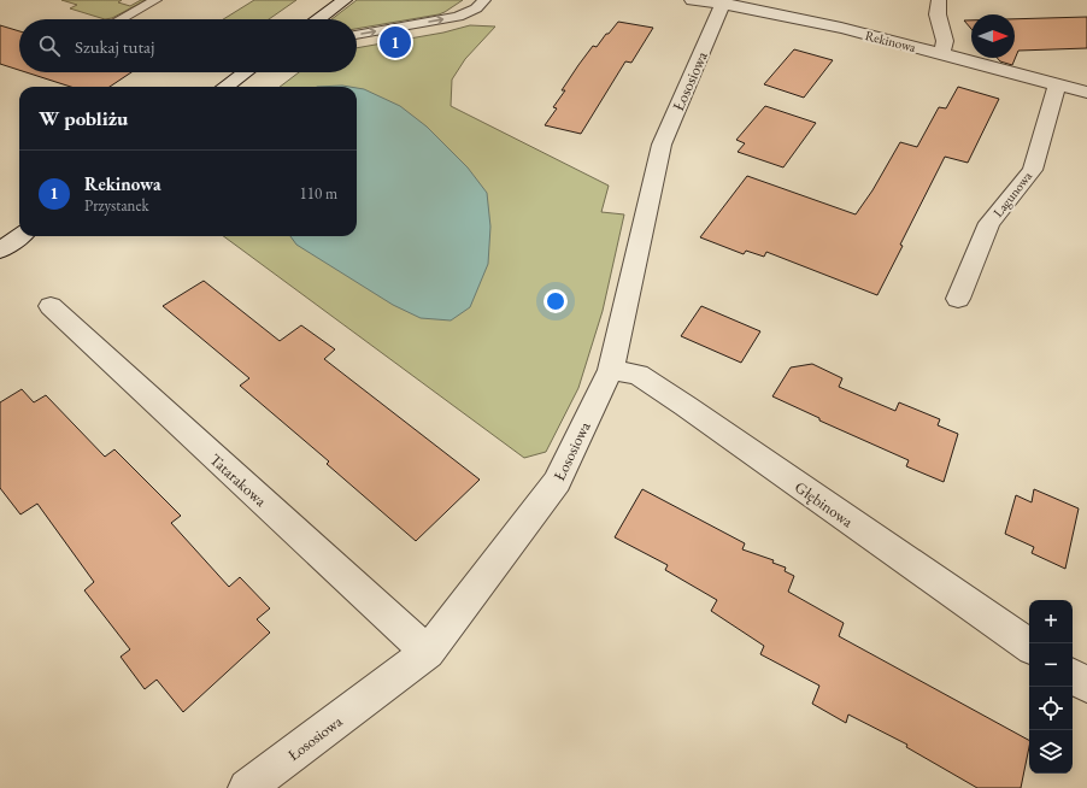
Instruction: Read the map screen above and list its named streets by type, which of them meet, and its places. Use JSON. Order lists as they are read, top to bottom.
{
  "streets": {
    "street": [
      "Rekinowa",
      "Łososiowa",
      "Lagunowa",
      "Tatarakowa",
      "Głębinowa"
    ]
  },
  "crossings": [
    ["Rekinowa", "Łososiowa"],
    ["Rekinowa", "Lagunowa"],
    ["Łososiowa", "Tatarakowa"],
    ["Łososiowa", "Głębinowa"]
  ],
  "north": "right",
  "page": {
    "search": "Szukaj tutaj",
    "pins": "1",
    "heading": "W pobliżu",
    "list": [
      {
        "mark": "1",
        "name": "Rekinowa",
        "note": "Przystanek",
        "value": "110 m"
      }
    ],
    "map_buttons": ["+", "−"]
  }
}
